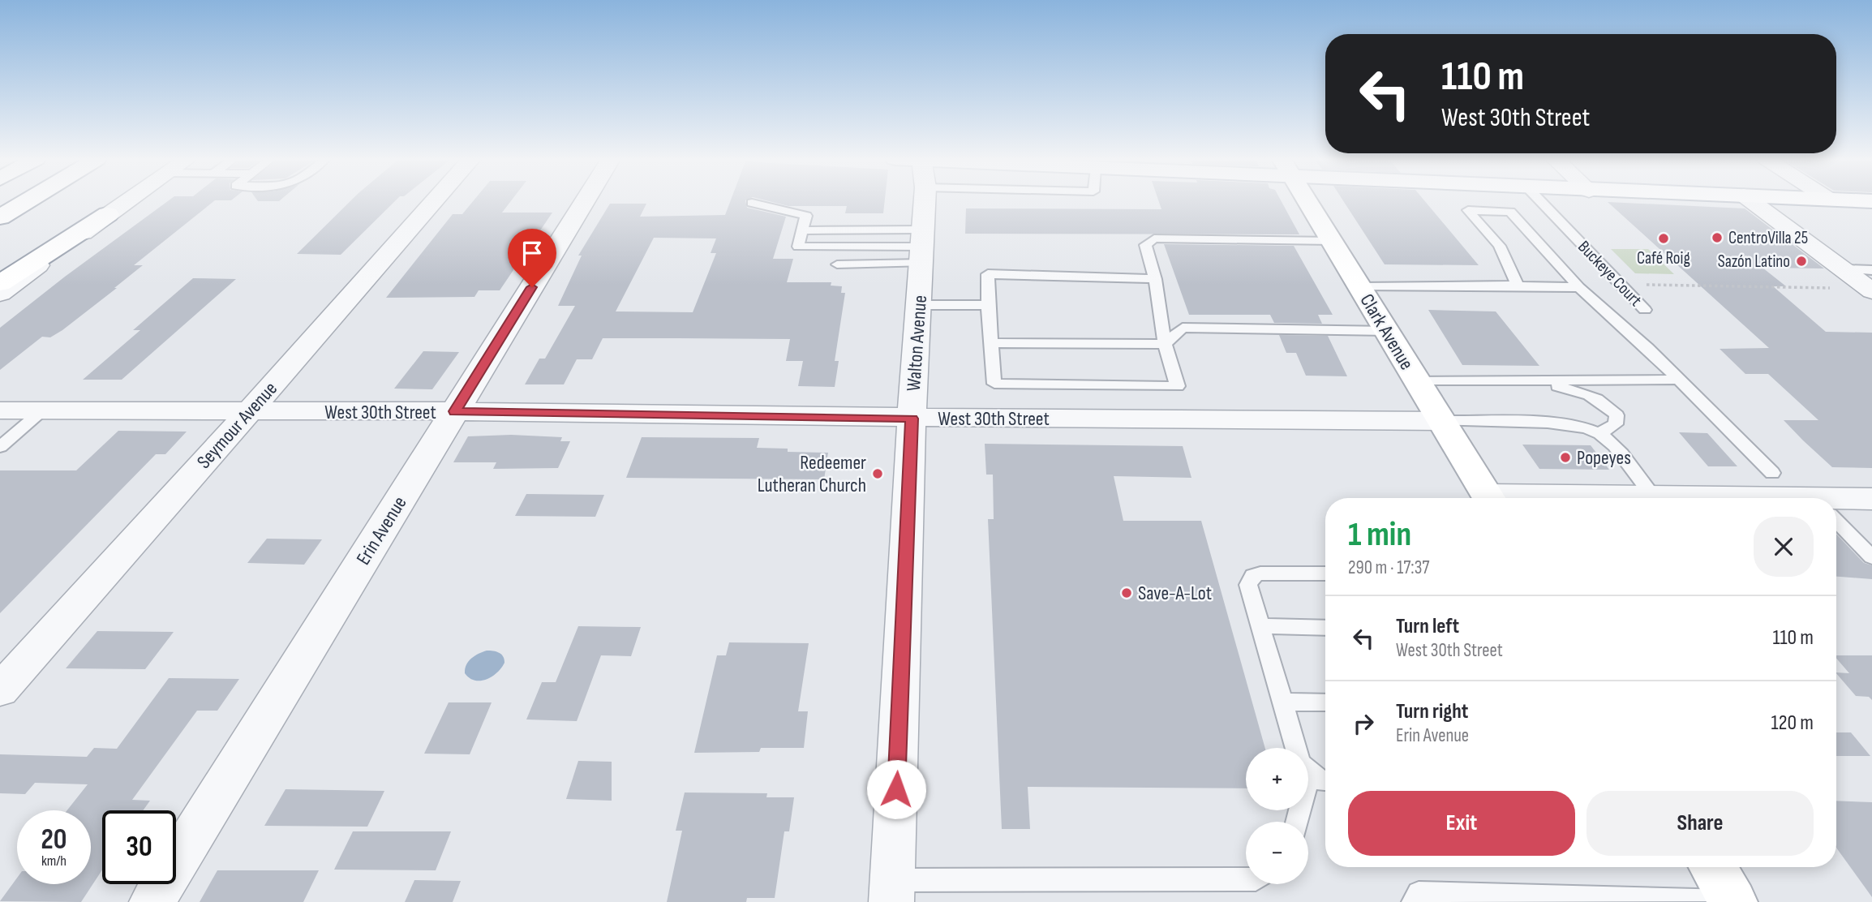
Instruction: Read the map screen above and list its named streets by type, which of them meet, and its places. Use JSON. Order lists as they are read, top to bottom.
{
  "streets": {
    "main road": ["Clark Avenue"],
    "street": [
      "Walton Avenue",
      "West 30th Street",
      "Seymour Avenue",
      "Erin Avenue"
    ],
    "lane": ["Buckeye Court"]
  },
  "crossings": [
    ["Clark Avenue", "West 30th Street"],
    ["Walton Avenue", "West 30th Street"],
    ["West 30th Street", "Seymour Avenue"],
    ["West 30th Street", "Erin Avenue"]
  ],
  "places": [
    "CentroVilla 25",
    "Café Roig",
    "Sazón Latino",
    "Popeyes",
    "Redeemer Lutheran Church",
    "Save-A-Lot"
  ],
  "page": {
    "turn": ["110 m", "West 30th Street"],
    "heading": ["1 min", "290 m · 17:37"],
    "list": [
      {
        "name": "Turn left",
        "note": "West 30th Street",
        "value": "110 m"
      },
      {
        "name": "Turn right",
        "note": "Erin Avenue",
        "value": "120 m"
      }
    ],
    "map_buttons": ["+", "−"],
    "buttons": ["Exit", "Share"],
    "speed": "20 km/h",
    "limit": "30"
  }
}
